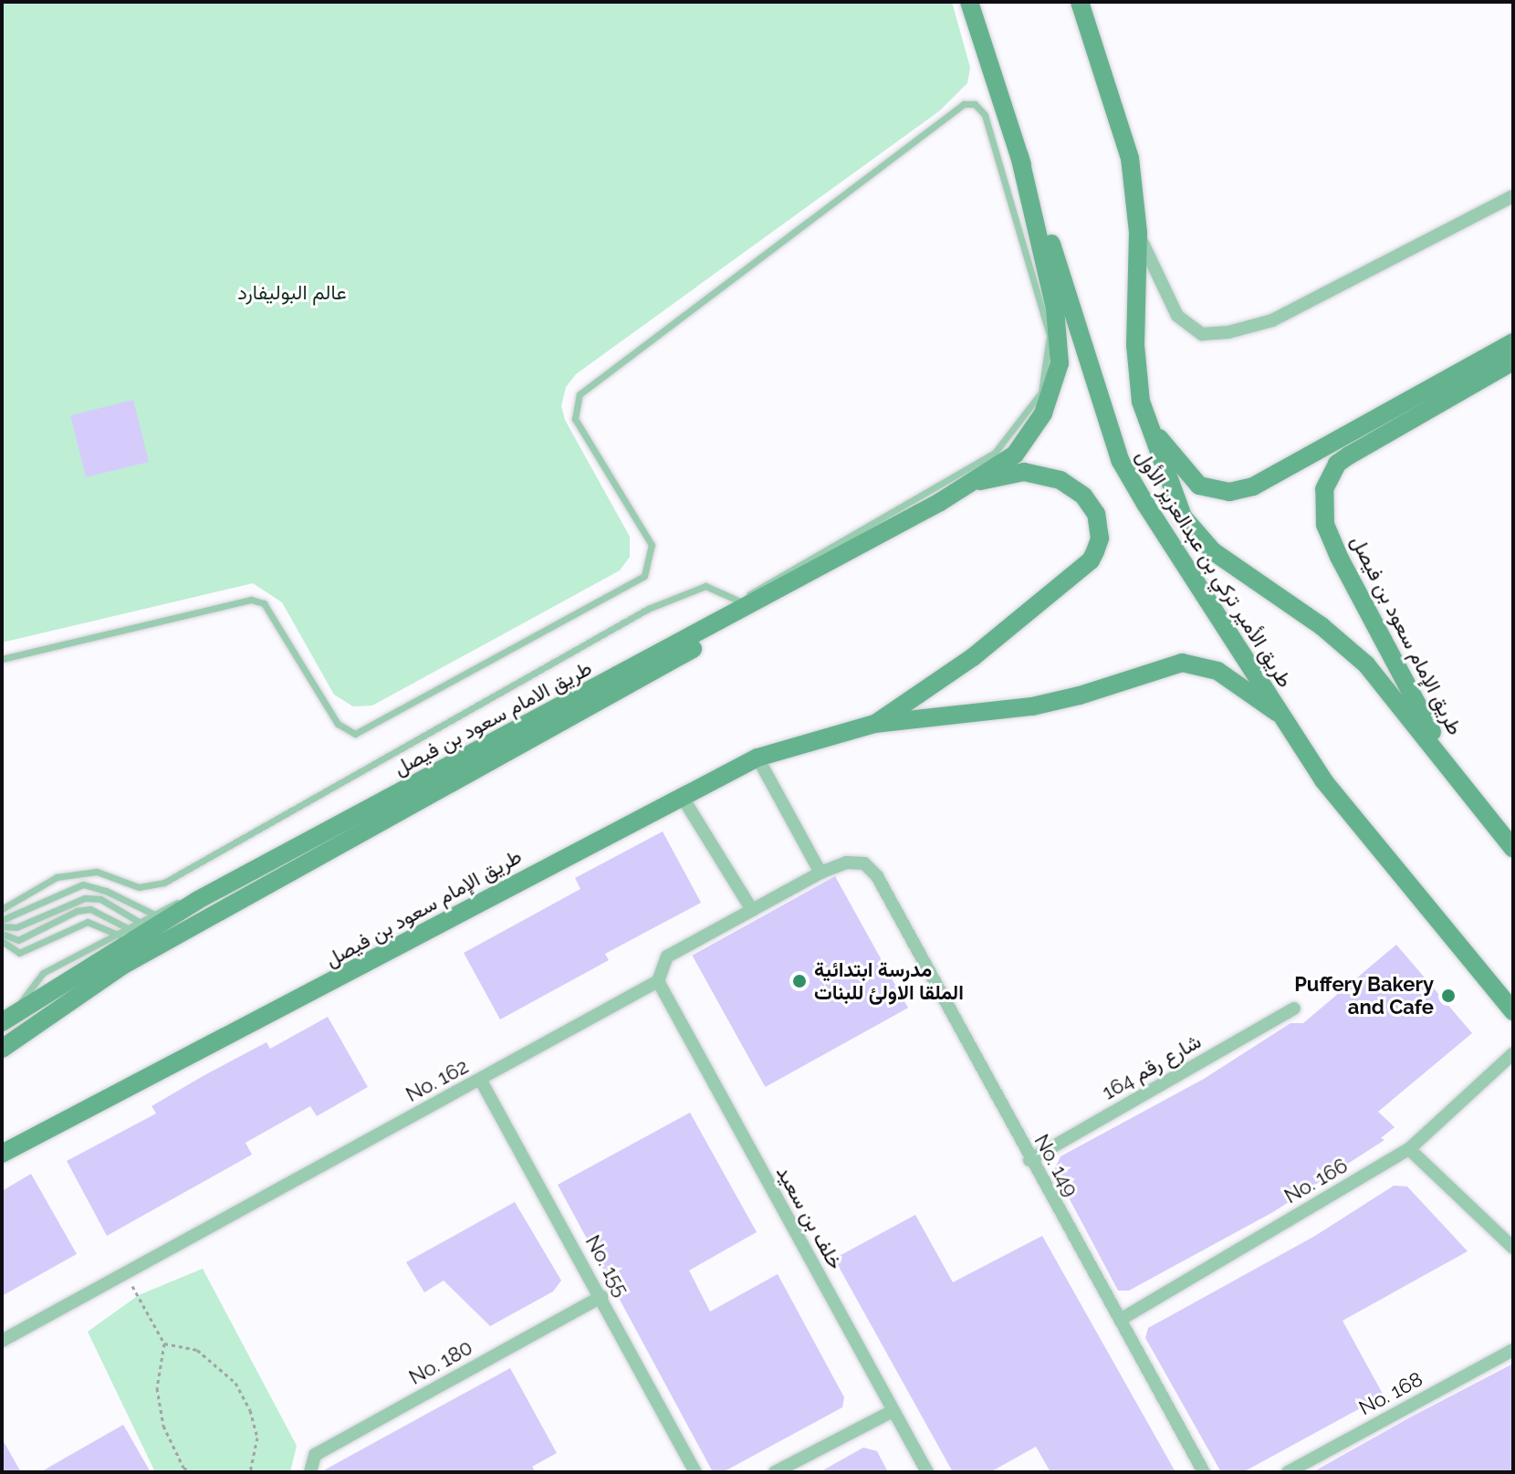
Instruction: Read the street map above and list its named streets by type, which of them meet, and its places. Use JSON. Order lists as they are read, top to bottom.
{
  "streets": {
    "main road": ["طريق الأمير تركي بن عبدالعزيز الأول", "طريق الإمام سعود بن فيصل", "طريق الامام سعود بن فيصل"],
    "street": [
      "شارع رقم 164",
      "No. 162",
      "No. 149",
      "No. 166",
      "خلف بن سعيد",
      "No. 155",
      "No. 180",
      "No. 168"
    ]
  },
  "crossings": [
    ["طريق الأمير تركي بن عبدالعزيز الأول", "طريق الإمام سعود بن فيصل"],
    ["شارع رقم 164", "No. 149"],
    ["No. 162", "No. 149"],
    ["No. 162", "خلف بن سعيد"],
    ["No. 162", "No. 155"],
    ["No. 149", "No. 166"],
    ["No. 155", "No. 180"]
  ],
  "parks": ["عالم البوليفارد"],
  "places": ["مدرسة ابتدائية الملقا الاولئ للبنات", "Puffery Bakery and Cafe"]
}
